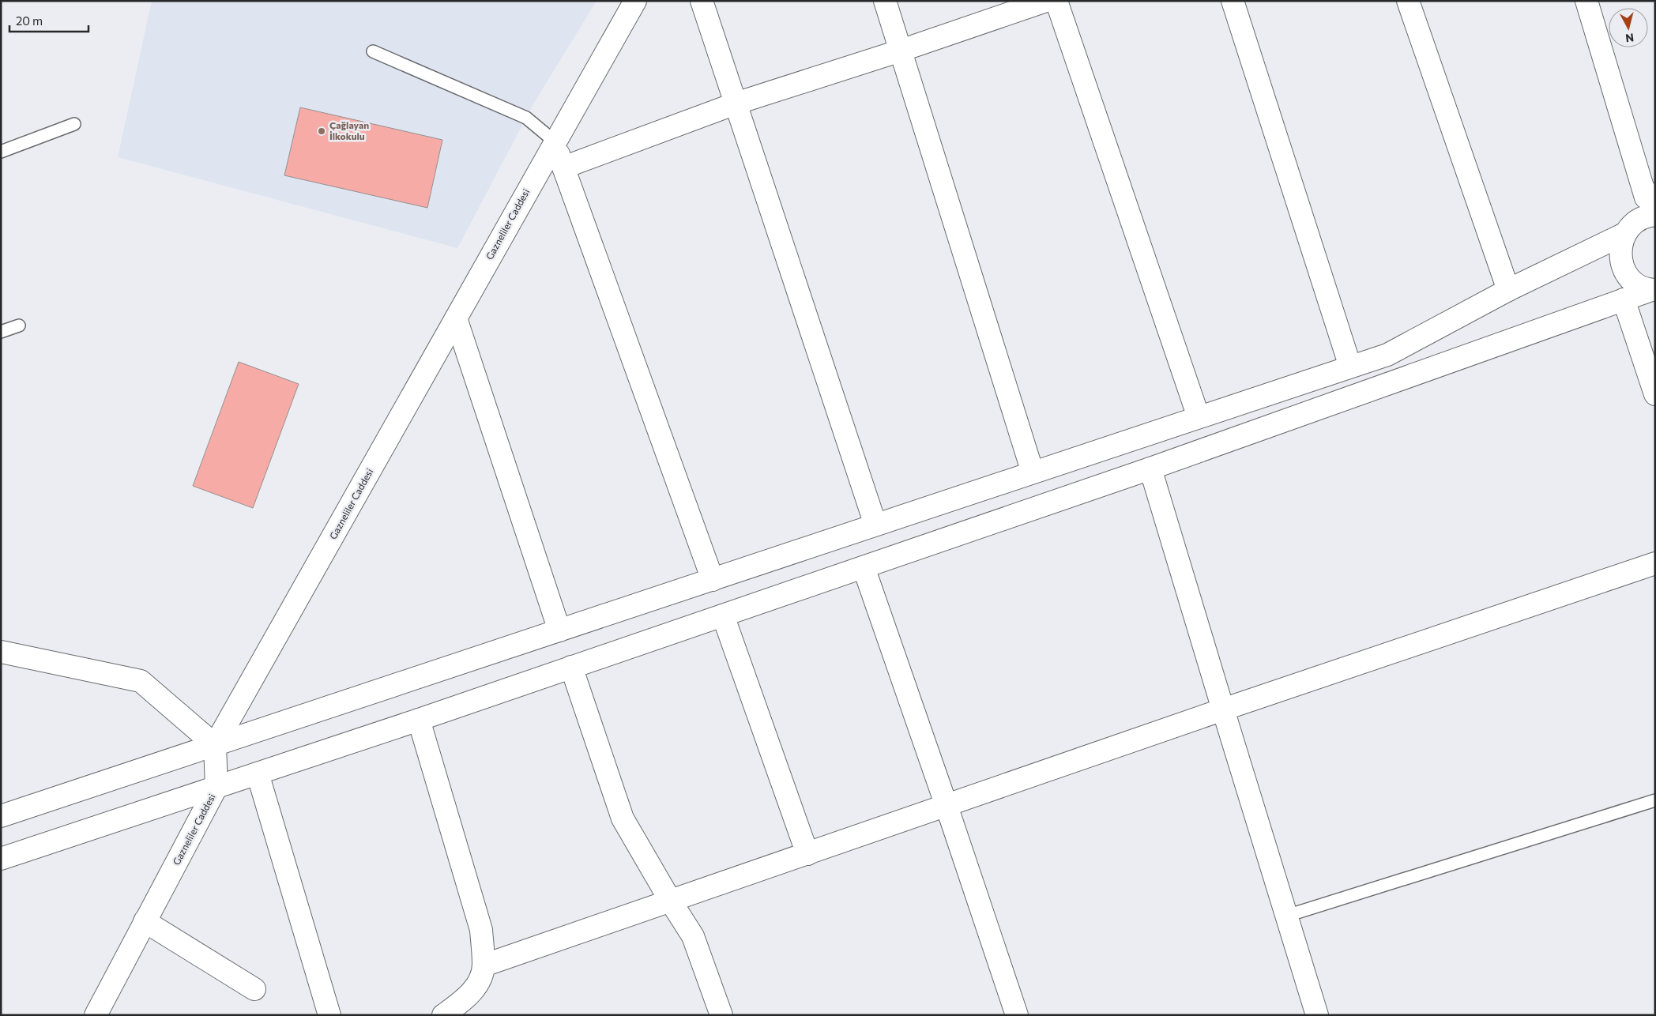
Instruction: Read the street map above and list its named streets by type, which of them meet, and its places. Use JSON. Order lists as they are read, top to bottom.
{
  "streets": {
    "street": ["Gazneliler Caddesi"]
  },
  "places": ["Çağlayan İlkokulu"],
  "scale_bar": "20 m",
  "north": "bottom"
}
